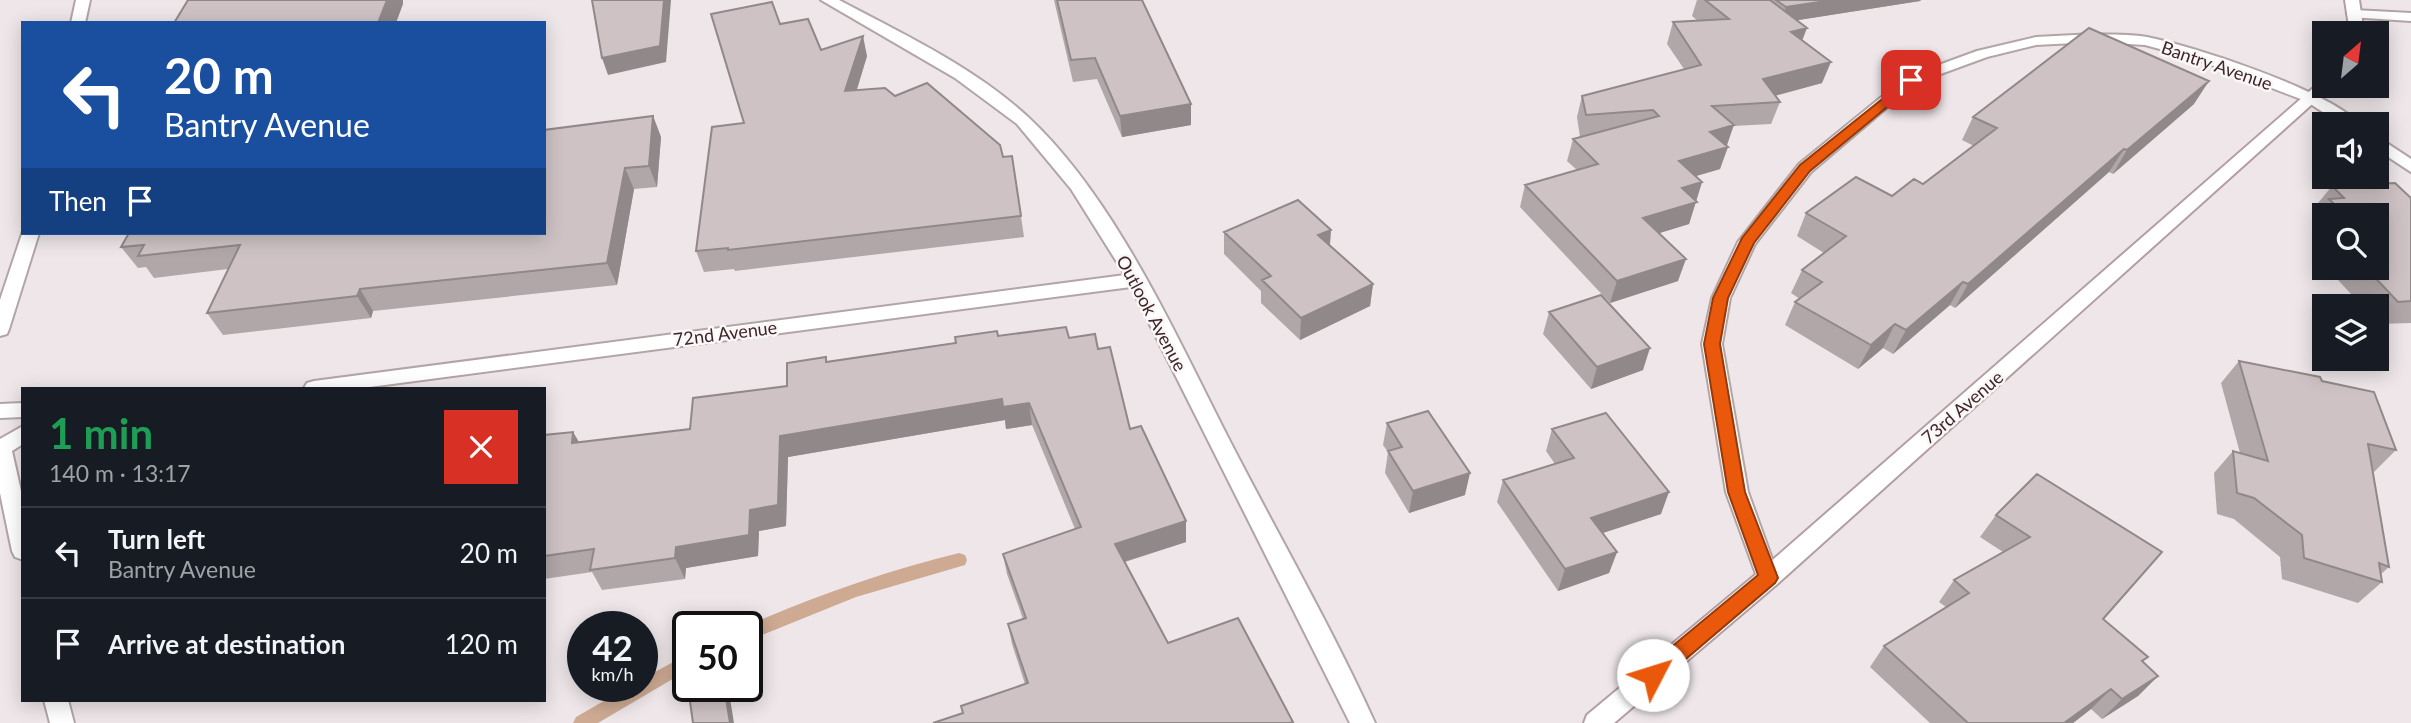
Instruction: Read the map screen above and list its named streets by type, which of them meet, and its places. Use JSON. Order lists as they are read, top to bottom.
{
  "streets": {
    "street": [
      "Bantry Avenue",
      "Outlook Avenue",
      "72nd Avenue",
      "73rd Avenue"
    ]
  },
  "crossings": [
    ["Bantry Avenue", "73rd Avenue"],
    ["Outlook Avenue", "72nd Avenue"]
  ],
  "north": "top right",
  "page": {
    "turn": ["20 m", "Bantry Avenue"],
    "then": "Then",
    "heading": ["1 min", "140 m · 13:17"],
    "list": [
      {
        "name": "Turn left",
        "note": "Bantry Avenue",
        "value": "20 m"
      },
      {
        "name": "Arrive at destination",
        "value": "120 m"
      }
    ],
    "speed": "42 km/h",
    "limit": "50"
  }
}
